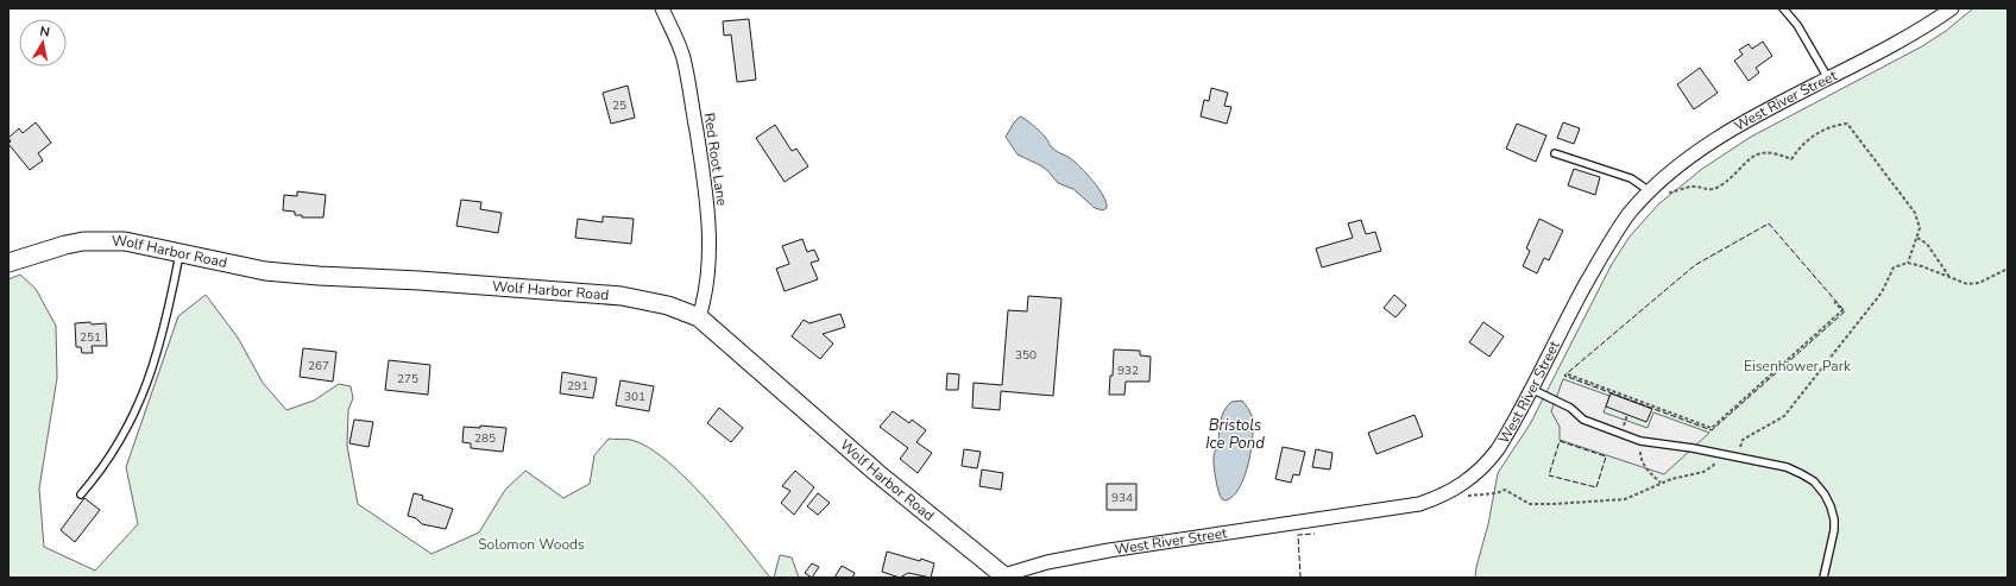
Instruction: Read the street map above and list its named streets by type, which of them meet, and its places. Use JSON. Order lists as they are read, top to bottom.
{
  "streets": {
    "street": ["West River Street", "Red Root Lane", "Wolf Harbor Road"]
  },
  "crossings": [
    ["West River Street", "Wolf Harbor Road"],
    ["Red Root Lane", "Wolf Harbor Road"]
  ],
  "water": ["Bristols Ice Pond"],
  "parks": ["Eisenhower Park", "Solomon Woods"],
  "house_numbers": [
    "25",
    "251",
    "350",
    "267",
    "932",
    "275",
    "291",
    "301",
    "285",
    "934"
  ],
  "north": "top"
}
